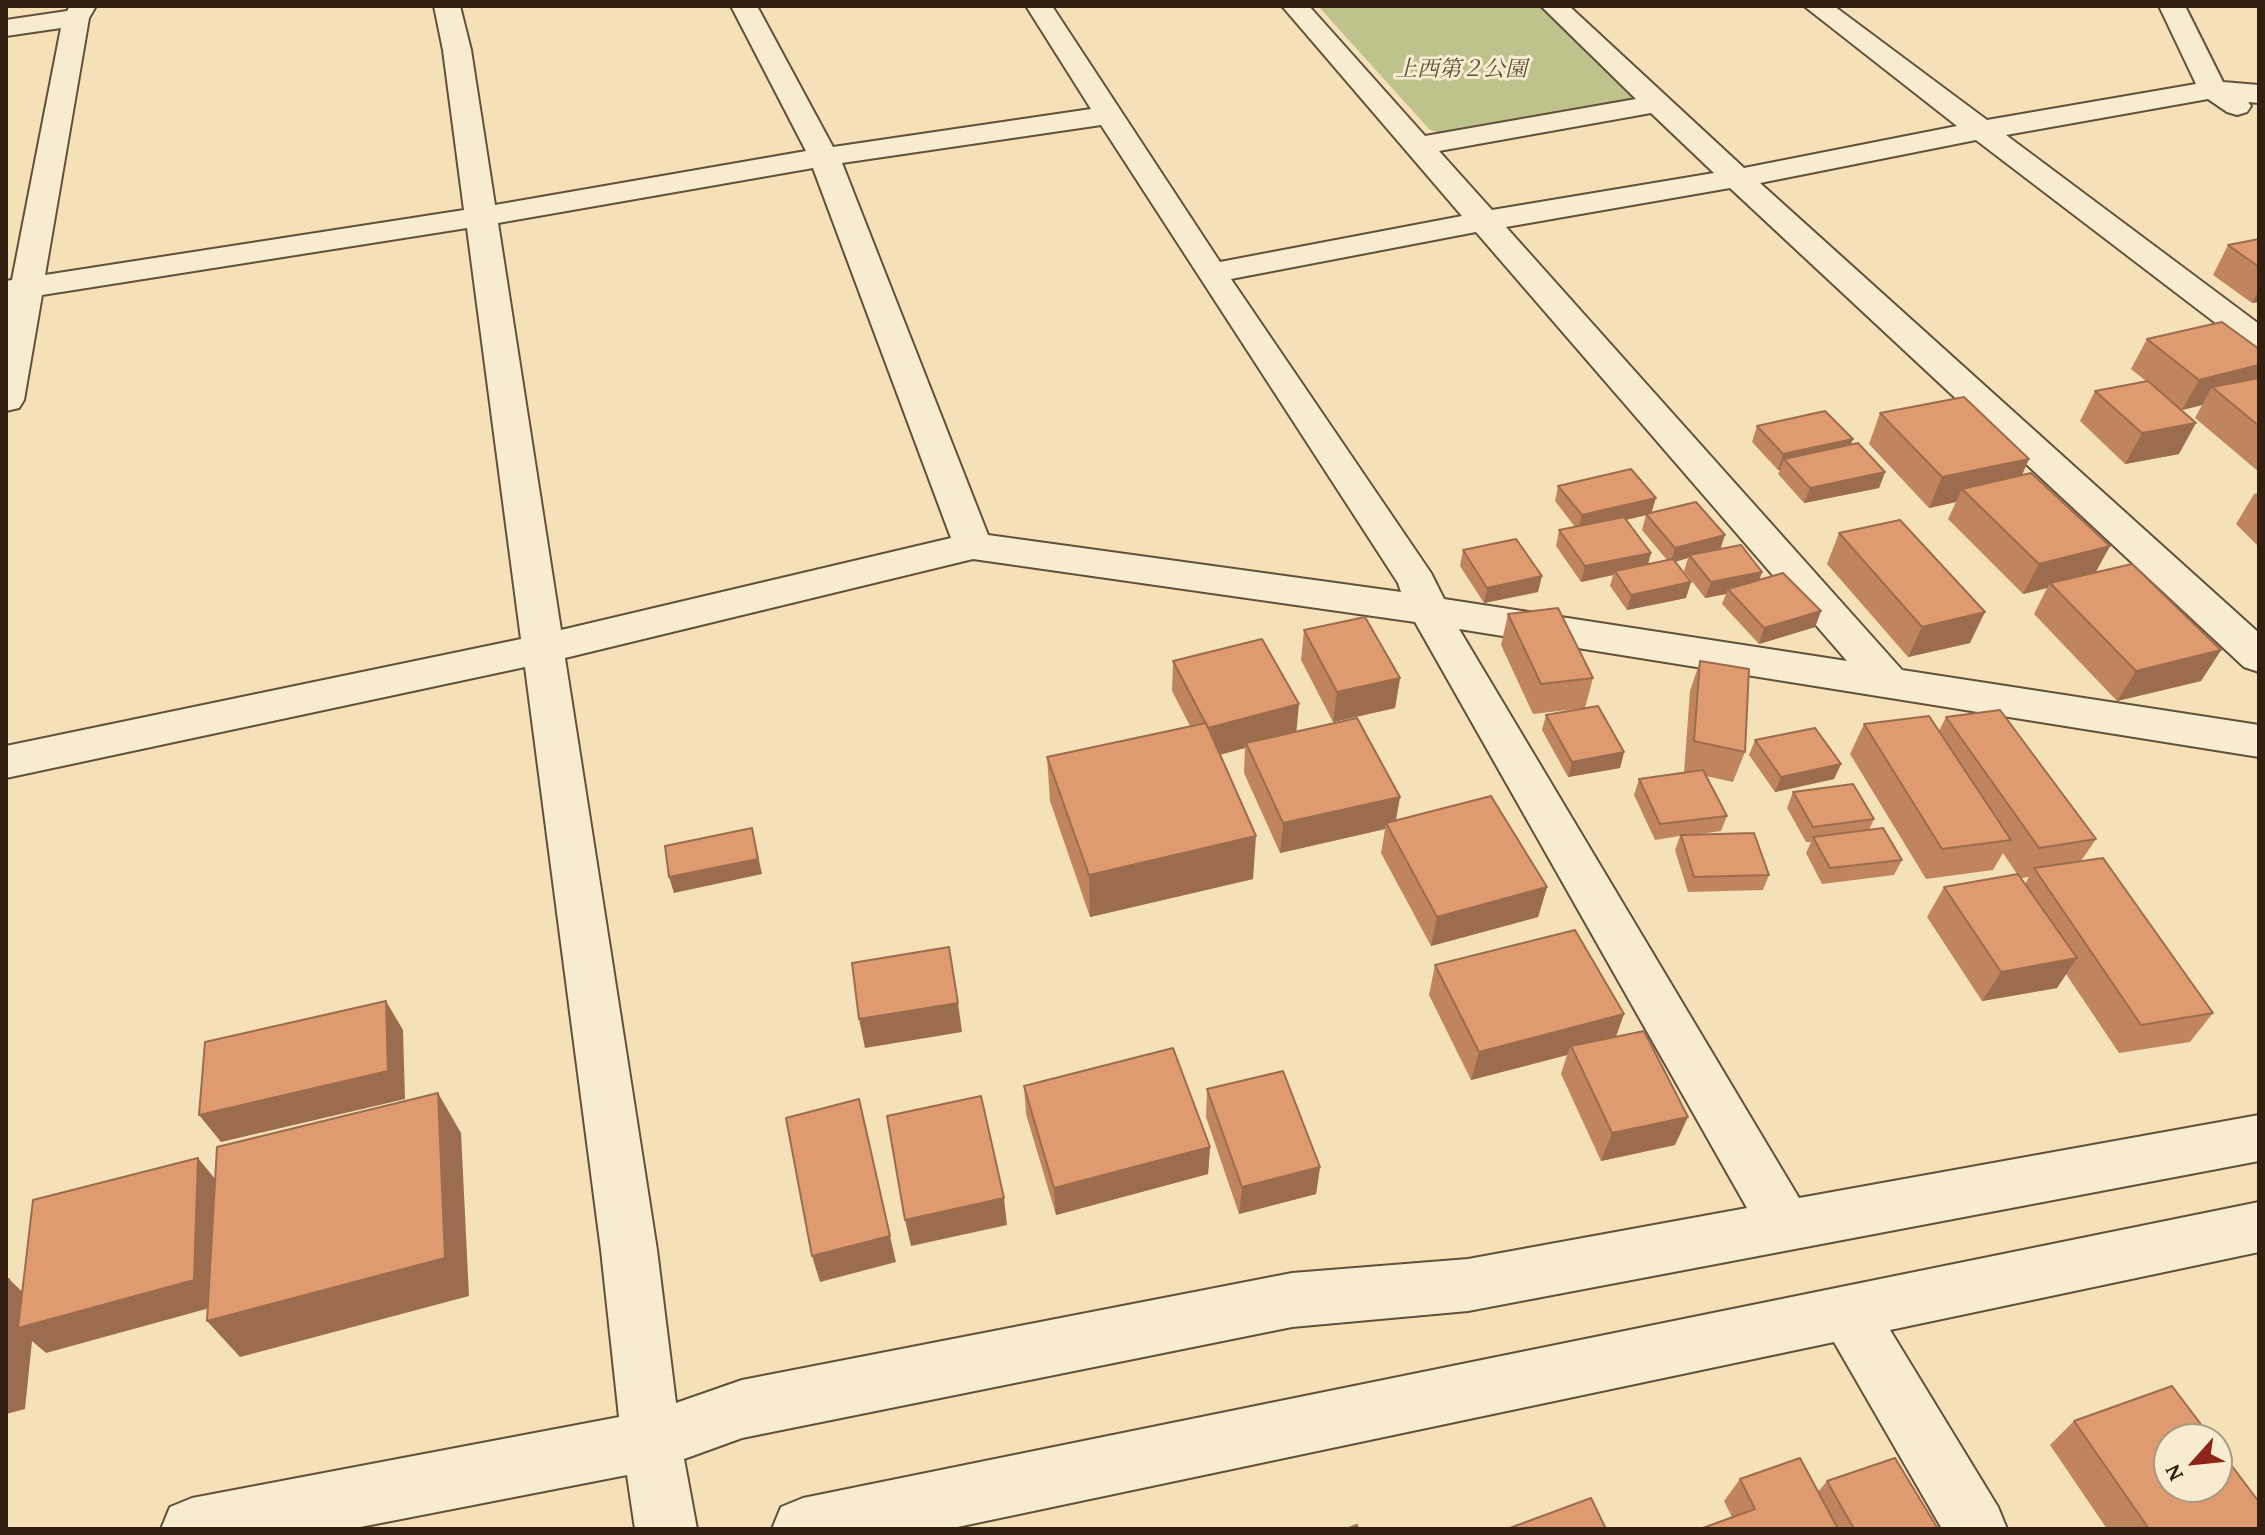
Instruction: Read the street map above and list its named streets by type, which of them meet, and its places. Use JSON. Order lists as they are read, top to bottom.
{
  "parks": ["上西第２公園"],
  "north": "bottom left"
}
